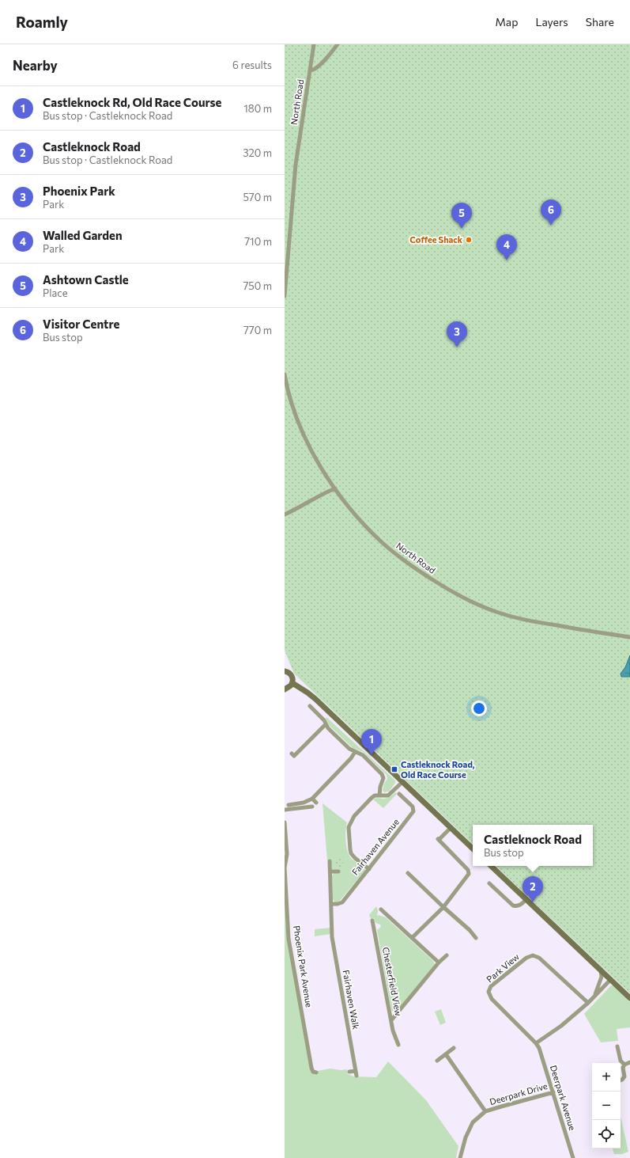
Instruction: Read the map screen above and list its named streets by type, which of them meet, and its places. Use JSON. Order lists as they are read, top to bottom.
{
  "streets": {
    "street": [
      "North Road",
      "Fairhaven Avenue",
      "Phoenix Park Avenue",
      "Park View",
      "Chesterfield View",
      "Fairhaven Walk",
      "Deerpark Drive",
      "Deerpark Avenue"
    ]
  },
  "crossings": [
    ["Fairhaven Avenue", "Fairhaven Walk"],
    ["Park View", "Deerpark Avenue"],
    ["Deerpark Drive", "Deerpark Avenue"]
  ],
  "places": {
    "other": ["Coffee Shack"],
    "transit": ["Castleknock Road, Old Race Course"]
  },
  "page": {
    "header": "Roamly",
    "nav": ["Map", "Layers", "Share"],
    "heading": ["Nearby", "6 results"],
    "list": [
      {
        "mark": "1",
        "name": "Castleknock Rd, Old Race Course",
        "note": "Bus stop · Castleknock Road",
        "value": "180 m"
      },
      {
        "mark": "2",
        "name": "Castleknock Road",
        "note": "Bus stop · Castleknock Road",
        "value": "320 m"
      },
      {
        "mark": "3",
        "name": "Phoenix Park",
        "note": "Park",
        "value": "570 m"
      },
      {
        "mark": "4",
        "name": "Walled Garden",
        "note": "Park",
        "value": "710 m"
      },
      {
        "mark": "5",
        "name": "Ashtown Castle",
        "note": "Place",
        "value": "750 m"
      },
      {
        "mark": "6",
        "name": "Visitor Centre",
        "note": "Bus stop",
        "value": "770 m"
      }
    ],
    "pins": [
      "6",
      "5",
      "4",
      "3",
      "1",
      "2"
    ],
    "popup": ["Castleknock Road", "Bus stop"],
    "map_buttons": ["+", "−"]
  }
}
